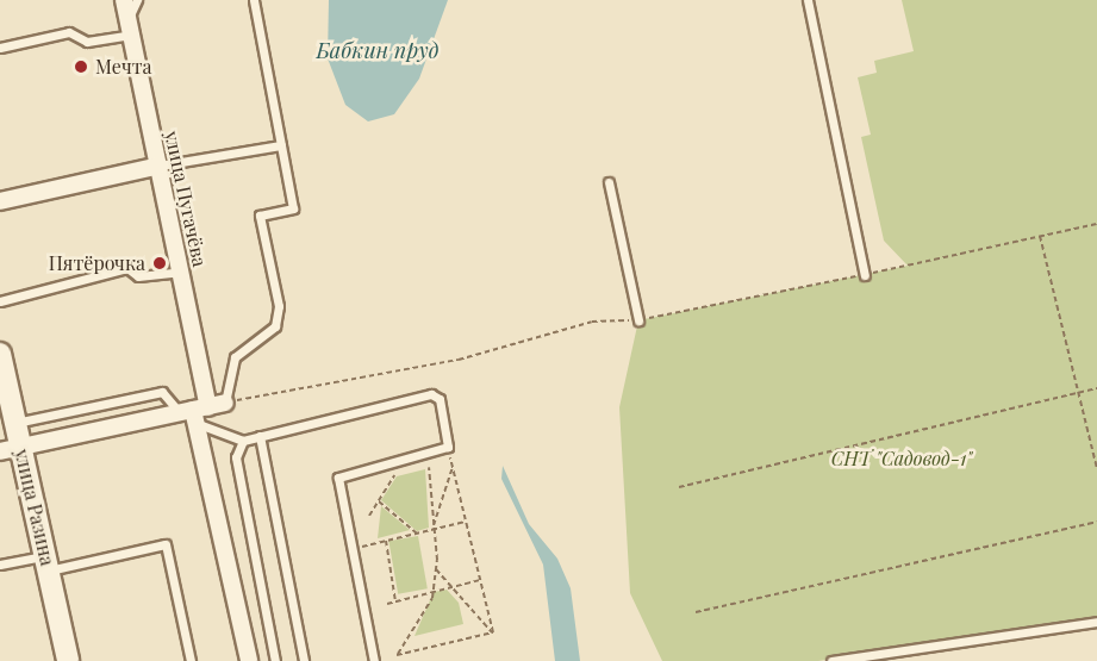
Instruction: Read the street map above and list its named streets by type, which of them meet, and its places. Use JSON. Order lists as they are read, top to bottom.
{
  "streets": {
    "street": ["улица Пугачёва", "улица Разина"]
  },
  "water": ["Бабкин пруд"],
  "parks": ["СНТ \"Садовод-1\""],
  "places": ["Мечта", "Пятёрочка"]
}
